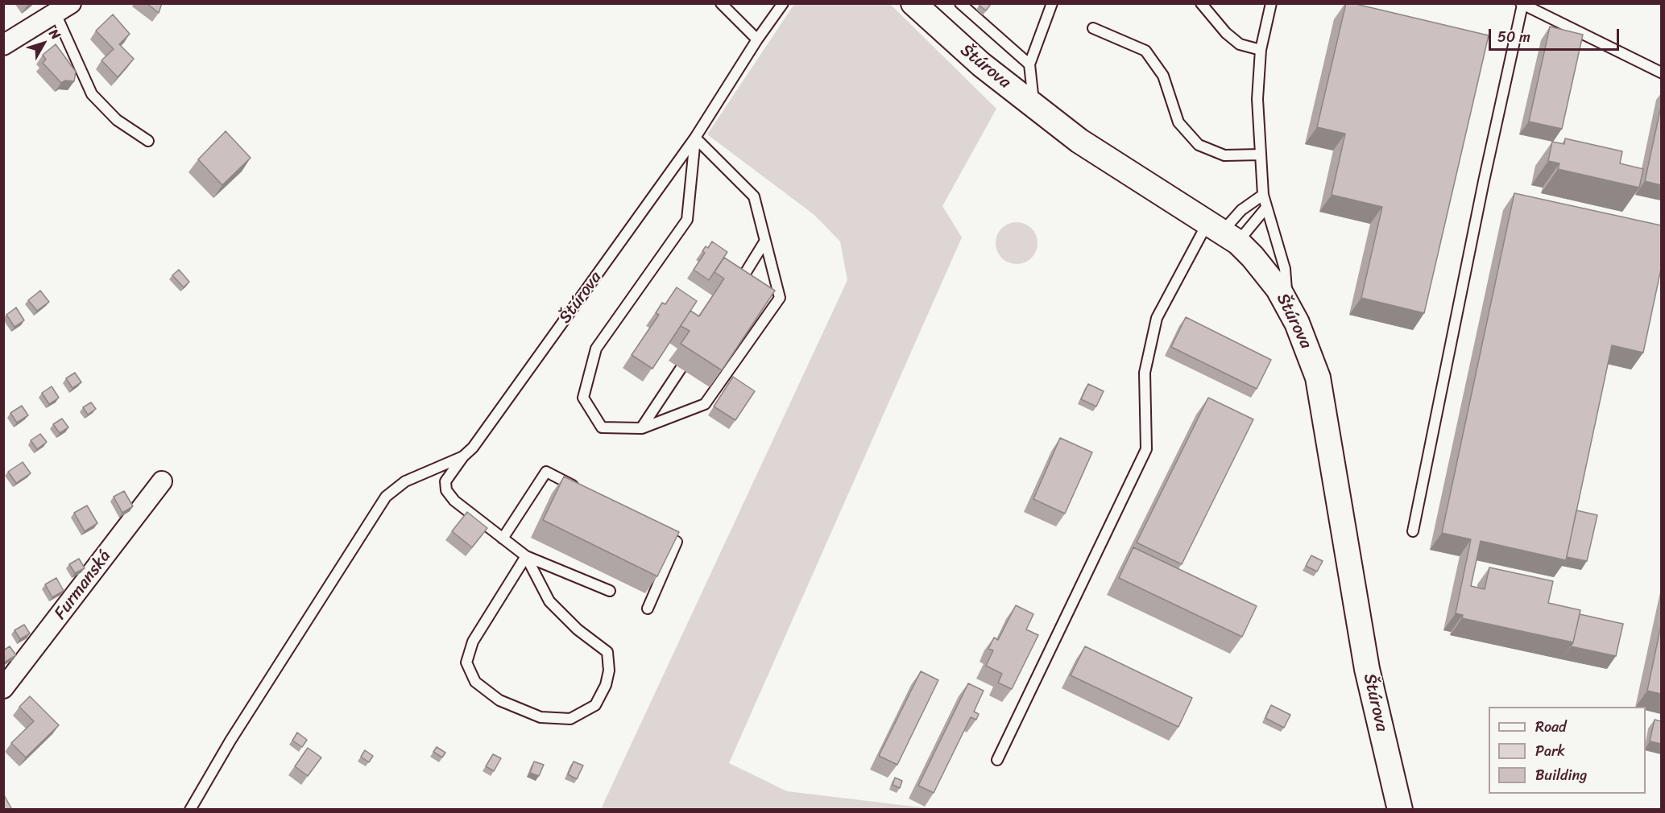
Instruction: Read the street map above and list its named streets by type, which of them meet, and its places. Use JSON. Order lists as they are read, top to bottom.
{
  "streets": {
    "street": ["Štúrova", "Furmanská"]
  },
  "legend": ["Road", "Park", "Building"],
  "scale_bar": "50 m",
  "north": "top right"
}
